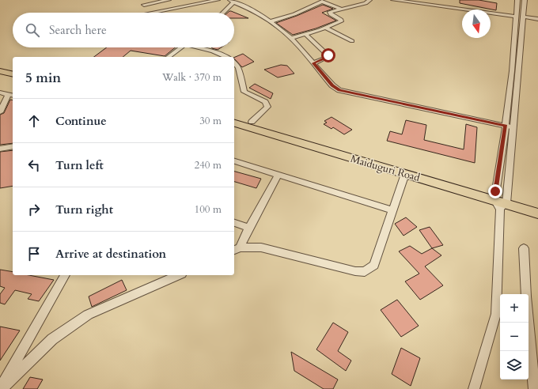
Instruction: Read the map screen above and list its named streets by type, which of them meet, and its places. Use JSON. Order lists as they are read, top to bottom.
{
  "streets": {
    "highway": ["Maiduguri Road"]
  },
  "north": "bottom",
  "page": {
    "search": "Search here",
    "heading": ["5 min", "Walk · 370 m"],
    "list": [
      ["Continue", "30 m"],
      ["Turn left", "240 m"],
      ["Turn right", "100 m"],
      "Arrive at destination"
    ],
    "map_buttons": ["+", "−"]
  }
}
